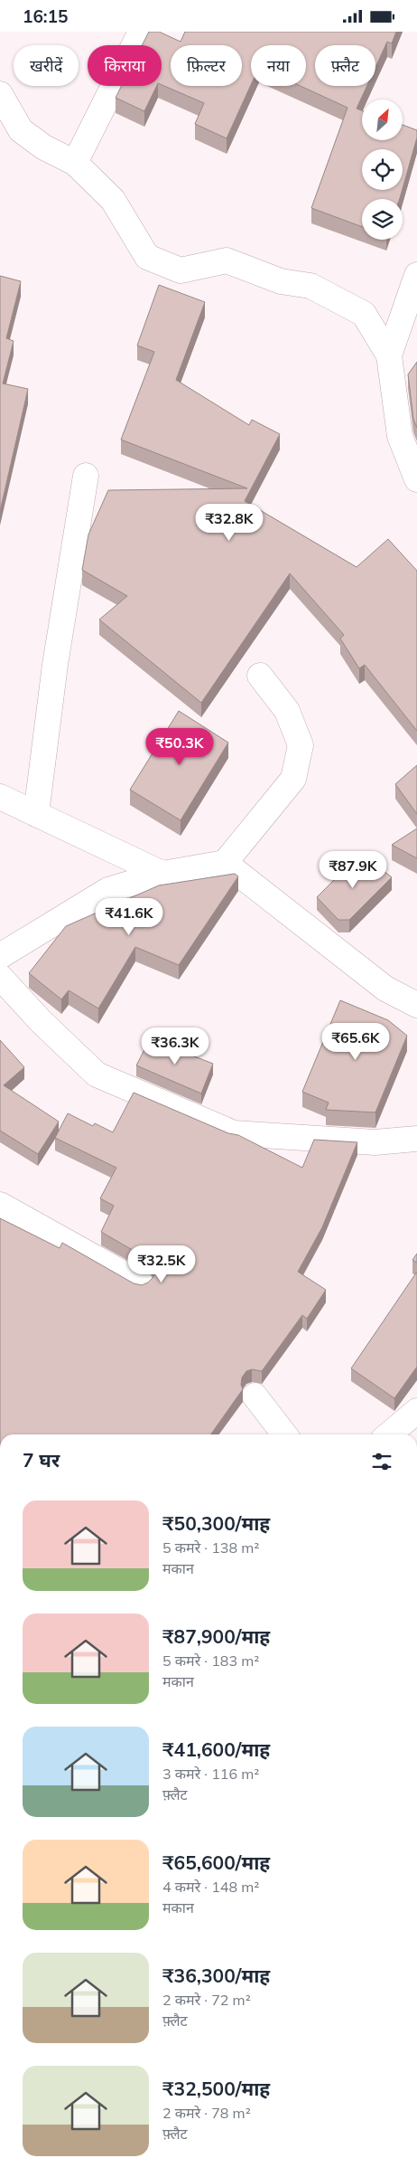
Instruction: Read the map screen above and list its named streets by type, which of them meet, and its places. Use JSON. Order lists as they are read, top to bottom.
{
  "north": "top right",
  "page": {
    "status": "16:15",
    "chip": [
      "खरीदें",
      "किराया",
      "फ़िल्टर",
      "नया",
      "फ़्लैट"
    ],
    "price": [
      "₹32.8K",
      "₹50.3K",
      "₹87.9K",
      "₹41.6K",
      "₹65.6K",
      "₹36.3K",
      "₹32.5K"
    ],
    "heading": "7 घर",
    "list": [
      {
        "name": "₹50,300/माह",
        "note": "5 कमरे · 138 m² · मकान"
      },
      {
        "name": "₹87,900/माह",
        "note": "5 कमरे · 183 m² · मकान"
      },
      {
        "name": "₹41,600/माह",
        "note": "3 कमरे · 116 m² · फ़्लैट"
      },
      {
        "name": "₹65,600/माह",
        "note": "4 कमरे · 148 m² · मकान"
      },
      {
        "name": "₹36,300/माह",
        "note": "2 कमरे · 72 m² · फ़्लैट"
      },
      {
        "name": "₹32,500/माह",
        "note": "2 कमरे · 78 m² · फ़्लैट"
      }
    ]
  }
}
